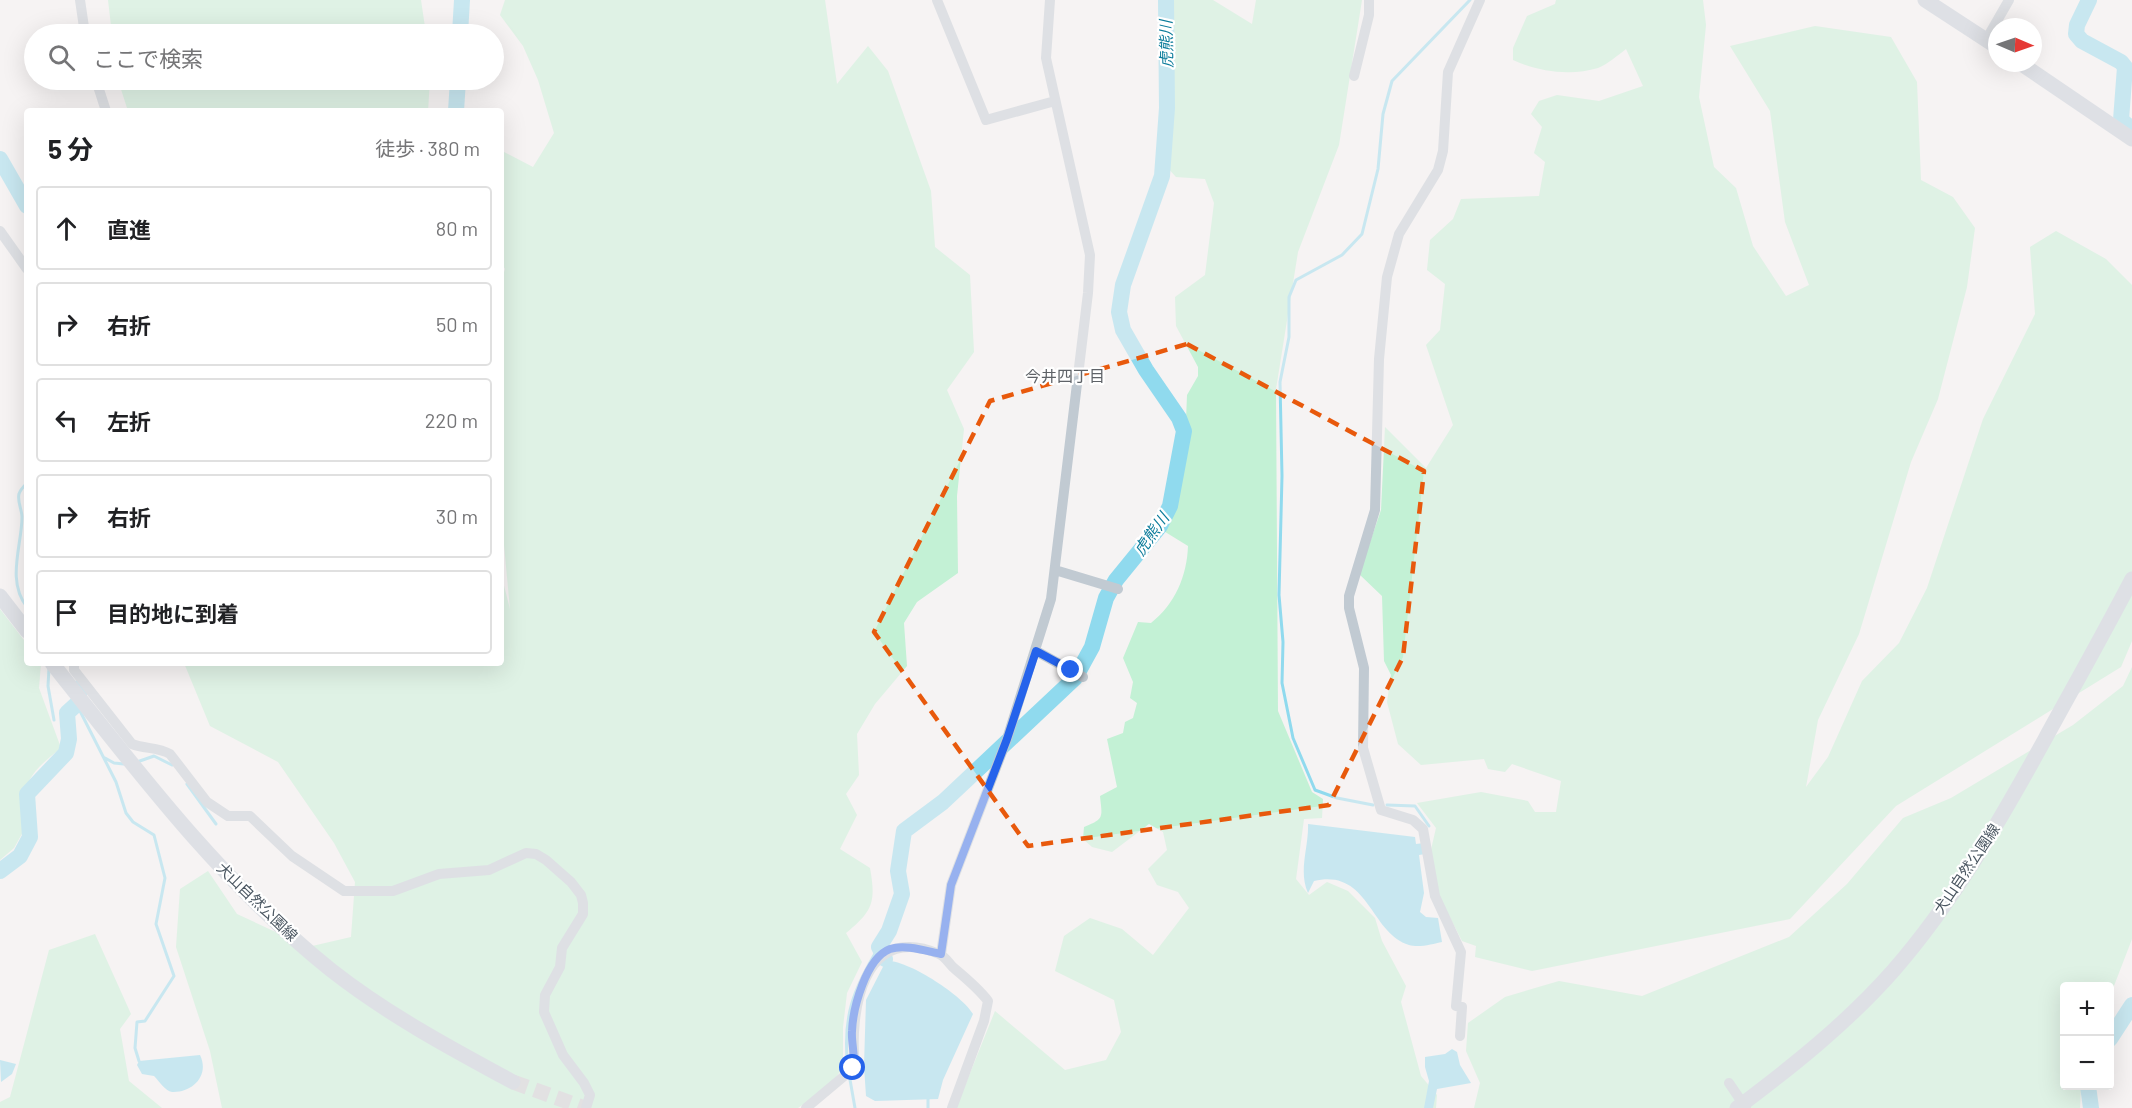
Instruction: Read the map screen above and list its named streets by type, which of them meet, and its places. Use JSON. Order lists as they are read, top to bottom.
{
  "streets": {
    "main road": ["犬山自然公園線"]
  },
  "districts": ["今井四丁目"],
  "water": ["虎熊川"],
  "north": "right",
  "page": {
    "search": "ここで検索",
    "heading": ["5 分", "徒歩 · 380 m"],
    "list": [
      ["直進", "80 m"],
      ["右折", "50 m"],
      ["左折", "220 m"],
      ["右折", "30 m"],
      "目的地に到着"
    ],
    "map_buttons": ["+", "−"]
  }
}
